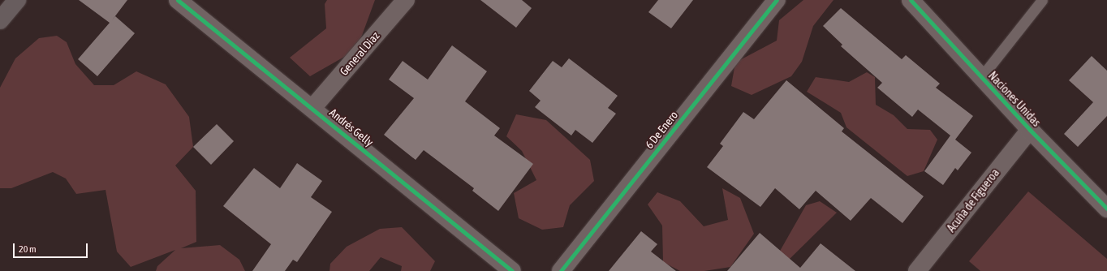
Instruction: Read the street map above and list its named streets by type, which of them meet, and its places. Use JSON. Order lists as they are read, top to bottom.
{
  "streets": {
    "street": [
      "General Diaz",
      "Naciones Unidas",
      "Andrés Gelly",
      "6 De Enero",
      "Acuña de Figueroa"
    ]
  },
  "crossings": [
    ["General Diaz", "Andrés Gelly"],
    ["Naciones Unidas", "Acuña de Figueroa"]
  ],
  "scale_bar": "20 m"
}
